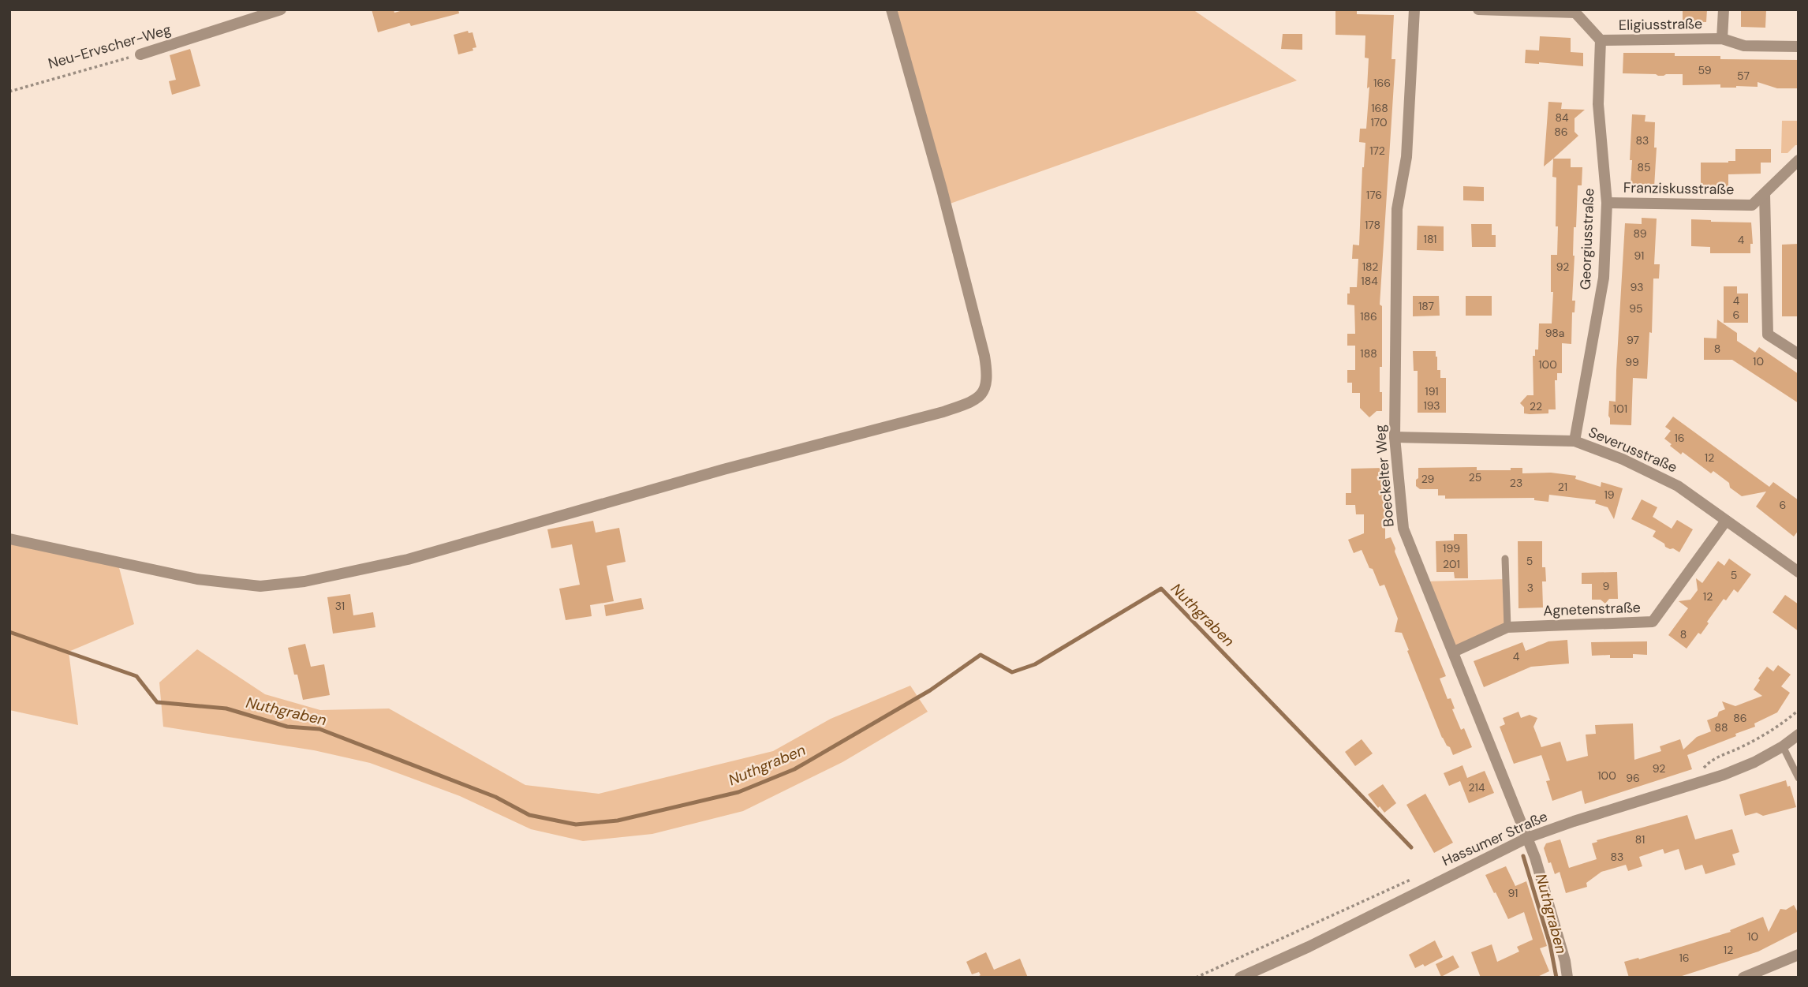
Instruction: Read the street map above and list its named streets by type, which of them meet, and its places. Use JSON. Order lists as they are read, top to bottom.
{
  "streets": {
    "street": [
      "Eligiusstraße",
      "Neu-Ervscher-Weg",
      "Franziskusstraße",
      "Georgiusstraße",
      "Severusstraße",
      "Boeckelter Weg",
      "Agnetenstraße",
      "Hassumer Straße"
    ]
  },
  "crossings": [
    ["Eligiusstraße", "Georgiusstraße"],
    ["Franziskusstraße", "Georgiusstraße"],
    ["Georgiusstraße", "Severusstraße"],
    ["Severusstraße", "Boeckelter Weg"],
    ["Severusstraße", "Agnetenstraße"],
    ["Boeckelter Weg", "Agnetenstraße"],
    ["Boeckelter Weg", "Hassumer Straße"]
  ],
  "water": ["Nuthgraben"],
  "house_numbers": [
    "59",
    "57",
    "166",
    "168",
    "84",
    "170",
    "86",
    "83",
    "172",
    "85",
    "176",
    "178",
    "89",
    "181",
    "4",
    "91",
    "182",
    "92",
    "184",
    "93",
    "4",
    "187",
    "95",
    "6",
    "186",
    "98a",
    "97",
    "8",
    "188",
    "10",
    "99",
    "100",
    "191",
    "193",
    "22",
    "101",
    "16",
    "12",
    "25",
    "29",
    "23",
    "21",
    "19",
    "6",
    "199",
    "5",
    "201",
    "5",
    "9",
    "3",
    "12",
    "31",
    "8",
    "4",
    "86",
    "88",
    "92",
    "100",
    "96",
    "214",
    "81",
    "83",
    "91",
    "10",
    "12",
    "16"
  ]
}
